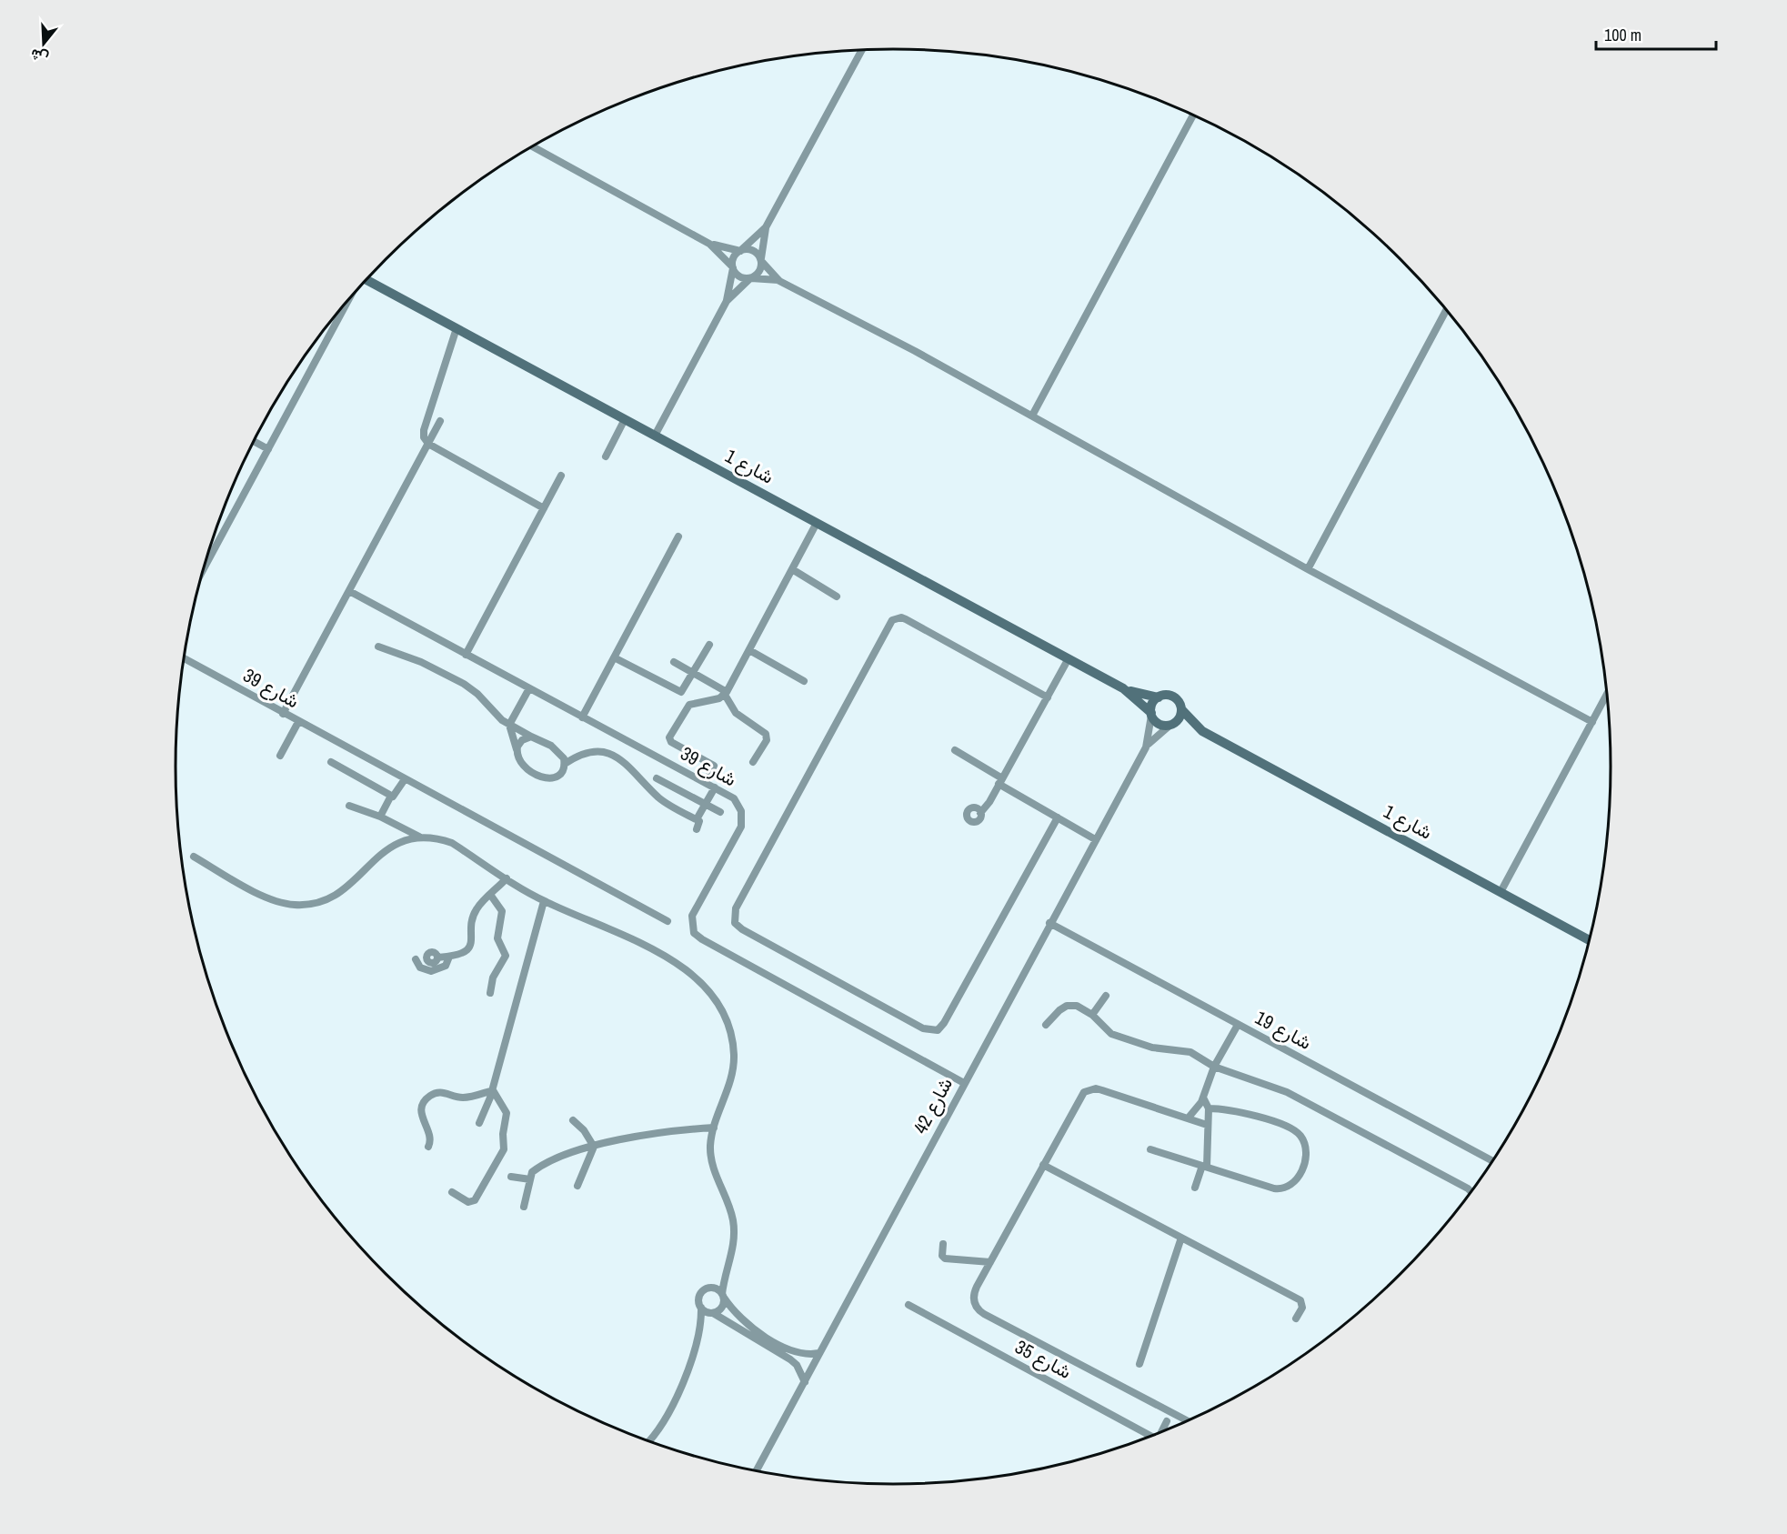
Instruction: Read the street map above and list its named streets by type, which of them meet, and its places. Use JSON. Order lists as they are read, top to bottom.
{
  "streets": {
    "street": [
      "شارع 1",
      "شارع 39",
      "شارع 19",
      "شارع 42",
      "شارع 35"
    ]
  },
  "crossings": [
    ["شارع 1", "شارع 42"],
    ["شارع 39", "شارع 42"],
    ["شارع 19", "شارع 42"]
  ],
  "scale_bar": "100 m",
  "north": "bottom"
}
